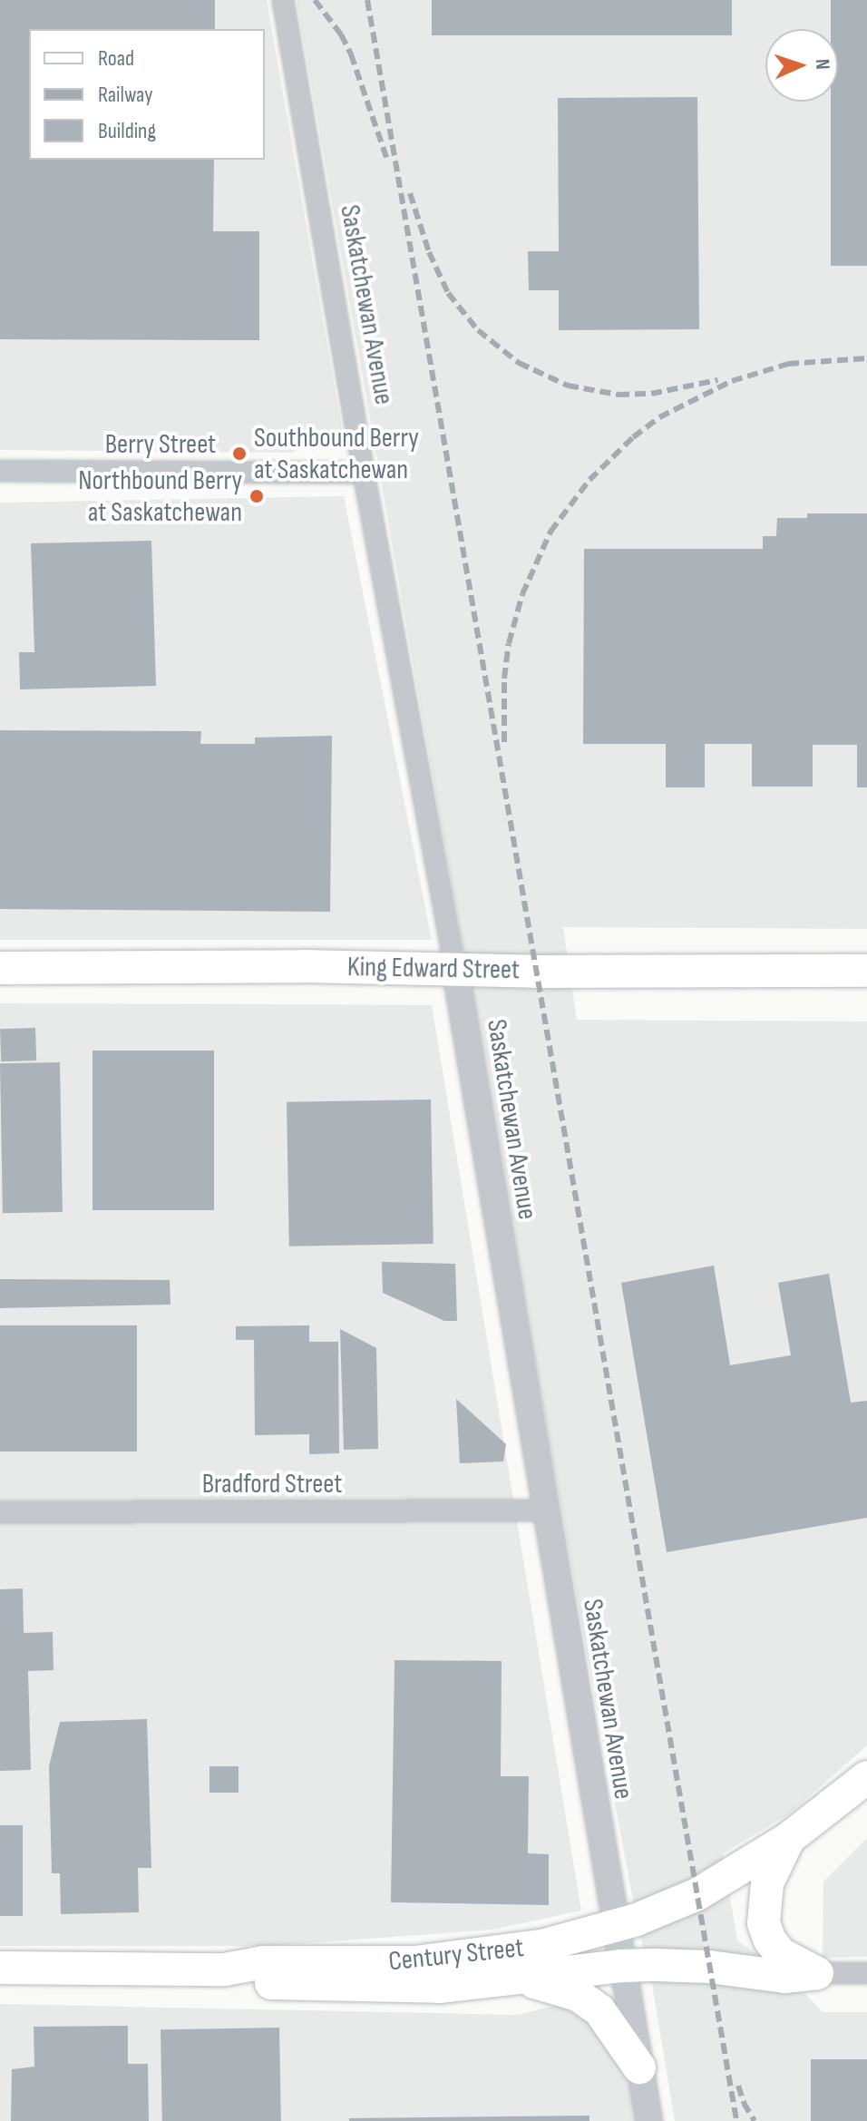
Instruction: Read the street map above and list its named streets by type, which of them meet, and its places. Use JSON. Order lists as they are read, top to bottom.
{
  "streets": {
    "main road": ["King Edward Street", "Century Street"],
    "street": ["Saskatchewan Avenue", "Berry Street", "Bradford Street"]
  },
  "crossings": [
    ["Saskatchewan Avenue", "Berry Street"],
    ["Saskatchewan Avenue", "King Edward Street"],
    ["Saskatchewan Avenue", "Bradford Street"],
    ["Saskatchewan Avenue", "Century Street"]
  ],
  "places": ["Southbound Berry at Saskatchewan", "Northbound Berry at Saskatchewan"],
  "legend": ["Road", "Railway", "Building"],
  "north": "right"
}
